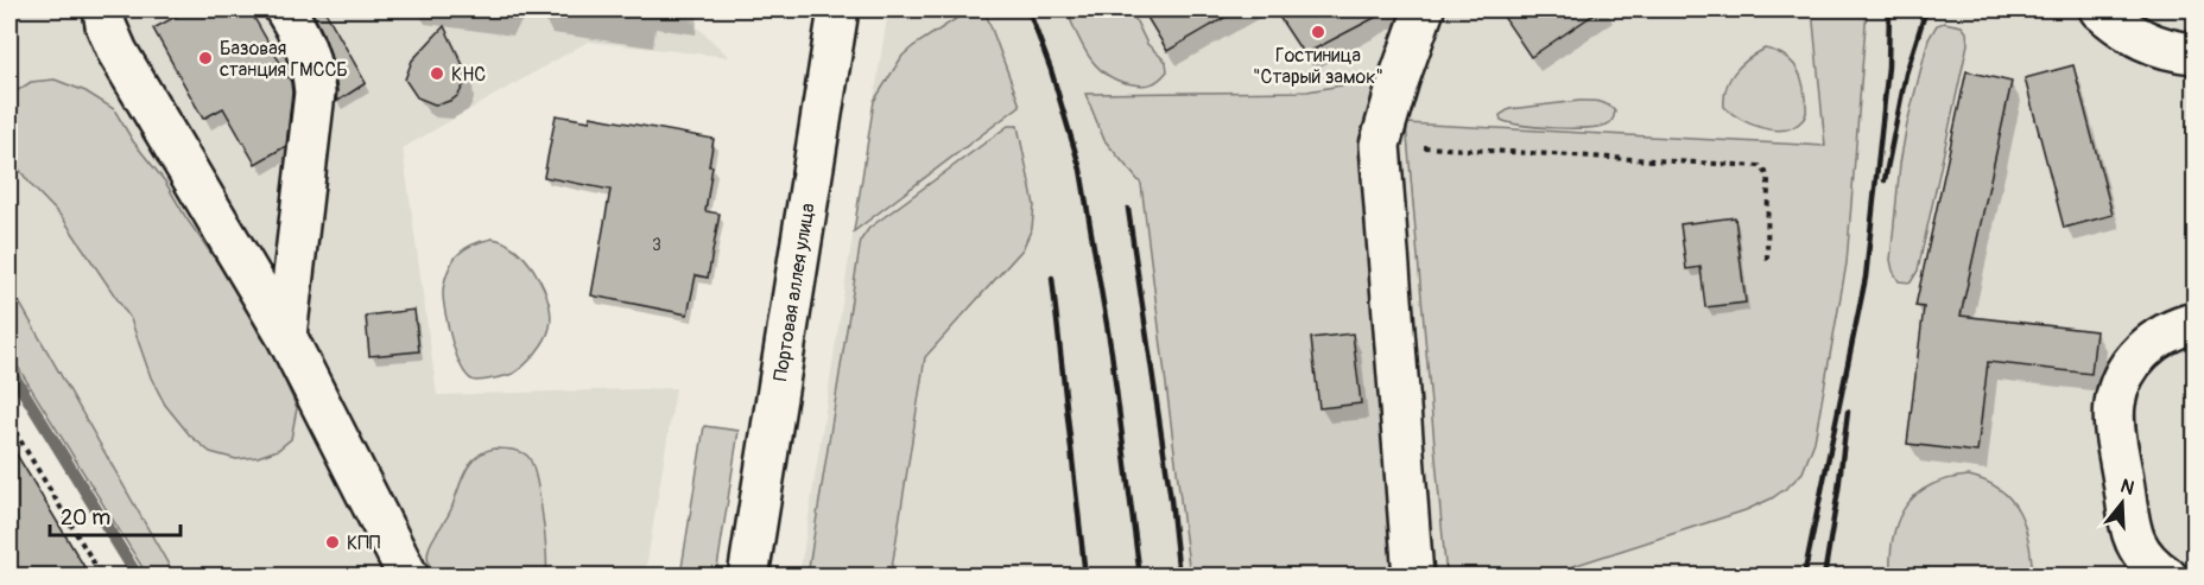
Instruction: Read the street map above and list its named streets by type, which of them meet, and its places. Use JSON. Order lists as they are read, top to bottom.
{
  "streets": {
    "street": ["Портовая аллея улица"]
  },
  "places": [
    "Гостиница \"Старый замок\"",
    "Базовая станция ГМССБ",
    "КНС",
    "КПП"
  ],
  "house_numbers": ["3"],
  "scale_bar": "20 m",
  "north": "top"
}
